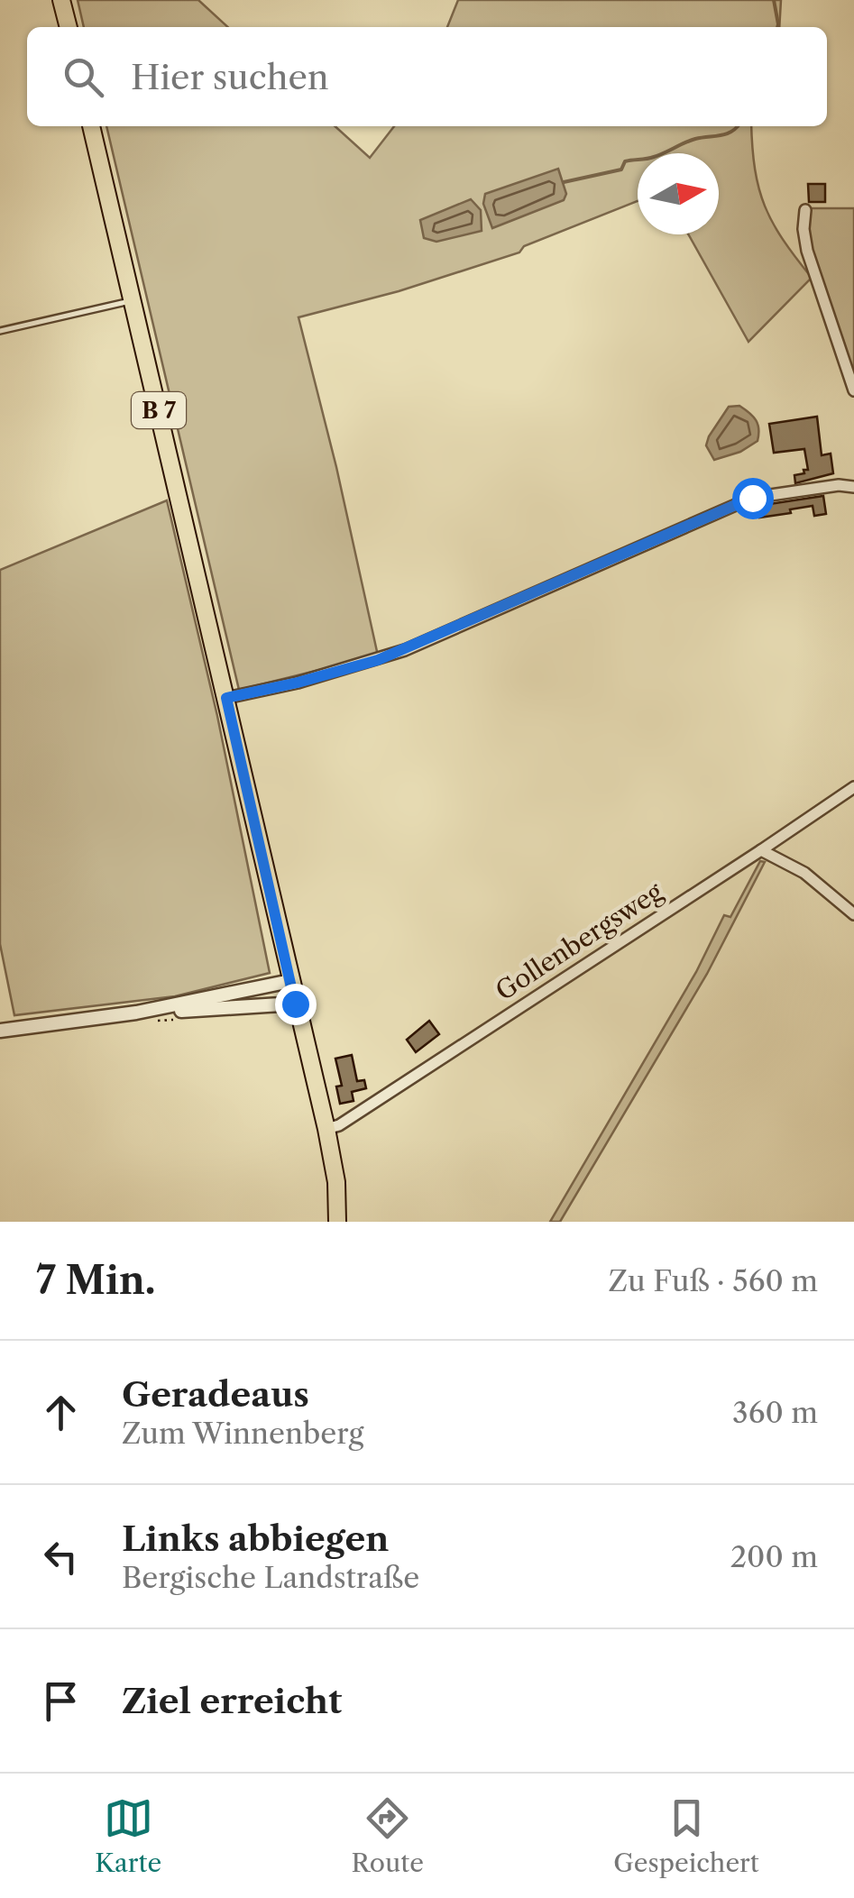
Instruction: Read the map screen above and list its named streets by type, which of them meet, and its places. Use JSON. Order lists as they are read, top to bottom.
{
  "streets": {
    "main road": ["B 7"],
    "street": ["Gollenbergsweg"]
  },
  "crossings": [
    ["B 7", "Gollenbergsweg"]
  ],
  "north": "right",
  "page": {
    "search": "Hier suchen",
    "heading": ["7 Min.", "Zu Fuß · 560 m"],
    "list": [
      ["Geradeaus", "Zum Winnenberg", "360 m"],
      ["Links abbiegen", "Bergische Landstraße", "200 m"],
      "Ziel erreicht"
    ],
    "nav": ["Karte", "Route", "Gespeichert"]
  }
}
